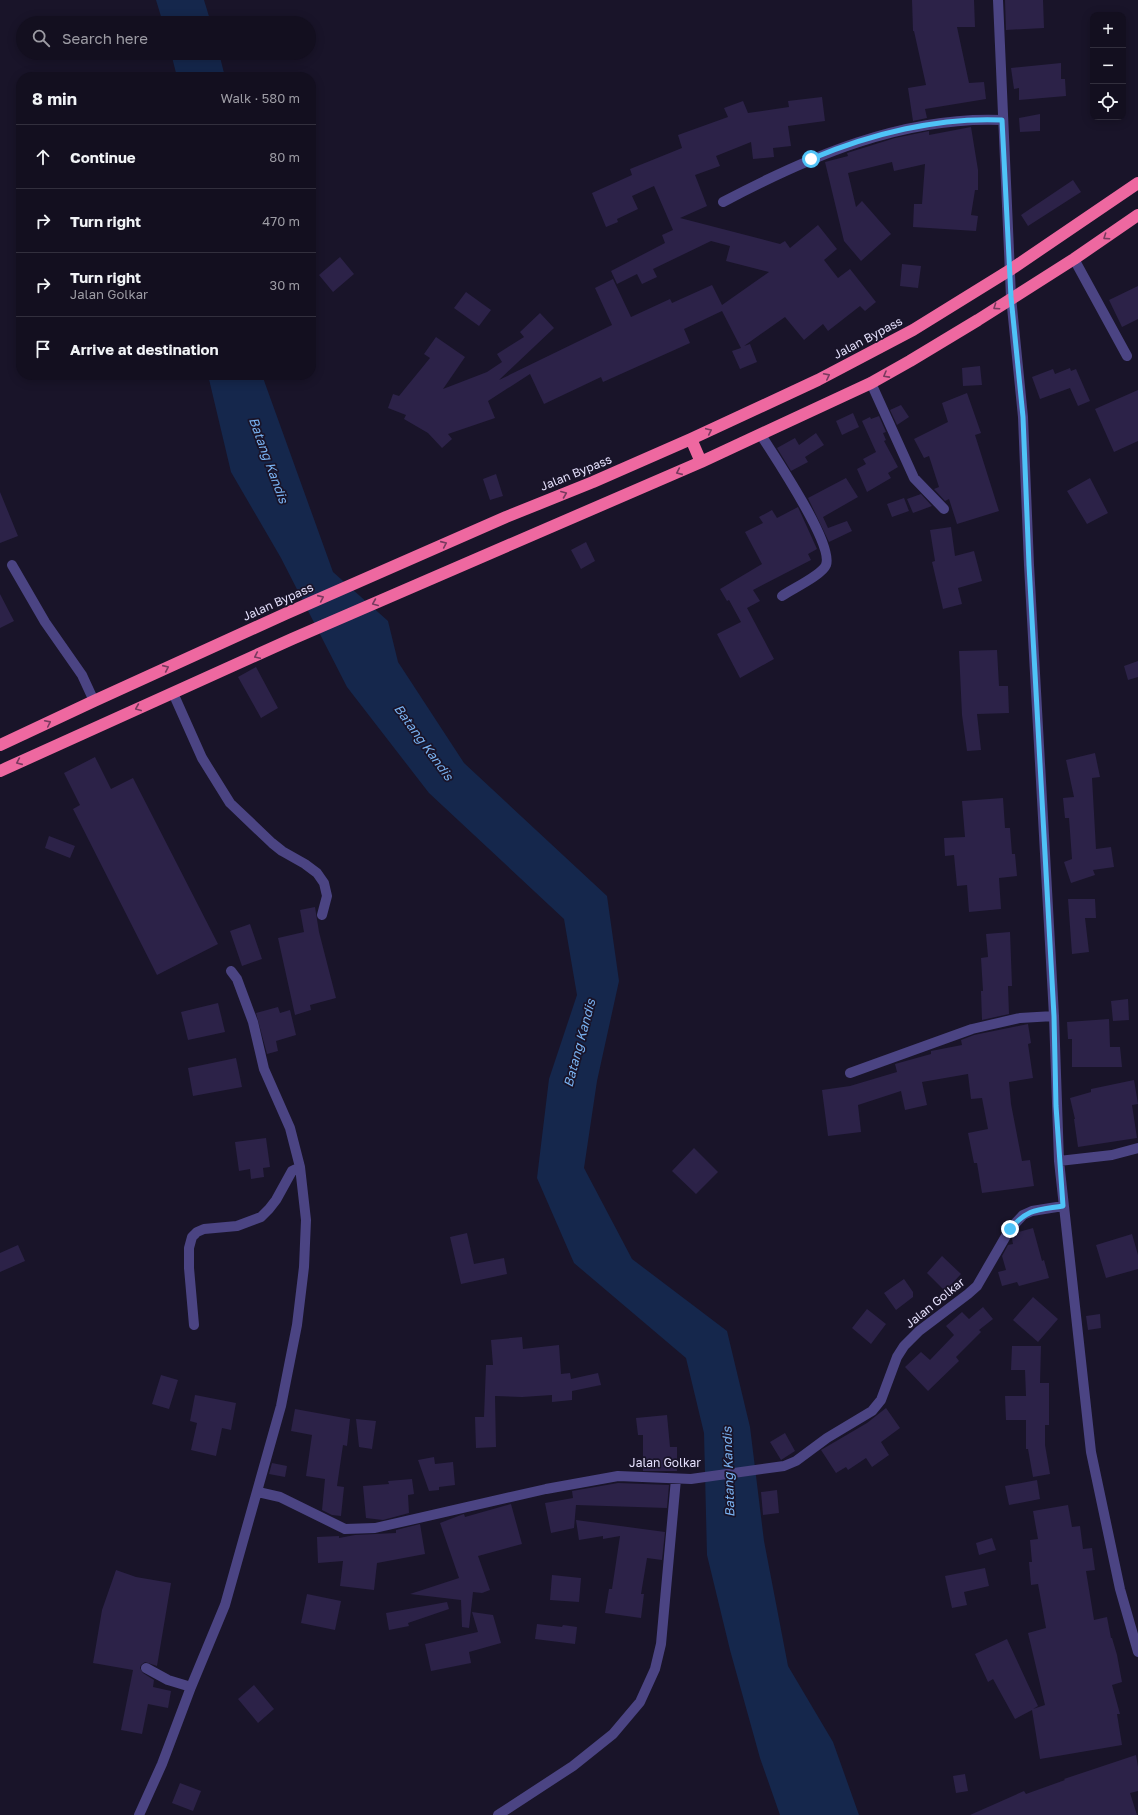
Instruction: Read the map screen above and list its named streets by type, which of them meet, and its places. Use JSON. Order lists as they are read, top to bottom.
{
  "streets": {
    "highway": ["Jalan Bypass"],
    "street": ["Jalan Golkar"]
  },
  "water": ["Batang Kandis"],
  "page": {
    "map_buttons": ["+", "−"],
    "search": "Search here",
    "heading": ["8 min", "Walk · 580 m"],
    "list": [
      ["Continue", "80 m"],
      ["Turn right", "470 m"],
      ["Turn right", "Jalan Golkar", "30 m"],
      "Arrive at destination"
    ]
  }
}
